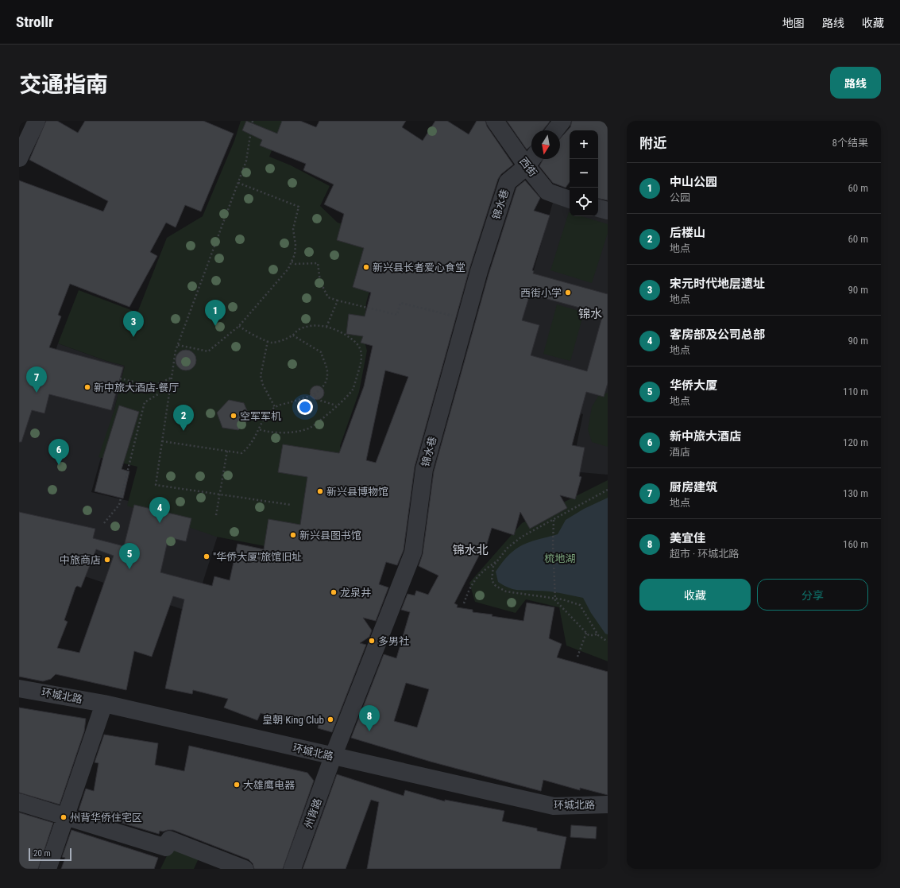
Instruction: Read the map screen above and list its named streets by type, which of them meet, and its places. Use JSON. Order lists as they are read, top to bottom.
{
  "streets": {
    "street": [
      "西街",
      "锦水巷",
      "环城北路",
      "州背路"
    ]
  },
  "crossings": [
    ["西街", "锦水巷"],
    ["锦水巷", "环城北路"],
    ["锦水巷", "州背路"],
    ["环城北路", "州背路"]
  ],
  "districts": ["锦水", "锦水北"],
  "parks": ["梳地湖"],
  "places": [
    "新兴县长者爱心食堂",
    "西街小学",
    "新中旅大酒店-餐厅",
    "空军军机",
    "新兴县博物馆",
    "新兴县图书馆",
    "\"华侨大厦\"旅馆旧址",
    "中旅商店",
    "龙泉井",
    "多男社",
    "皇朝 King Club",
    "大雄鹰电器",
    "州背华侨住宅区"
  ],
  "scale_bar": "20 m",
  "north": "bottom",
  "page": {
    "header": "Strollr",
    "nav": ["地图", "路线", "收藏"],
    "title": "交通指南",
    "buttons": [
      "路线",
      ["收藏", "分享"]
    ],
    "heading": ["附近", "8个结果"],
    "map_buttons": ["+", "−"],
    "list": [
      {
        "mark": "1",
        "name": "中山公园",
        "note": "公园",
        "value": "60 m"
      },
      {
        "mark": "2",
        "name": "后楼山",
        "note": "地点",
        "value": "60 m"
      },
      {
        "mark": "3",
        "name": "宋元时代地层遗址",
        "note": "地点",
        "value": "90 m"
      },
      {
        "mark": "4",
        "name": "客房部及公司总部",
        "note": "地点",
        "value": "90 m"
      },
      {
        "mark": "5",
        "name": "华侨大厦",
        "note": "地点",
        "value": "110 m"
      },
      {
        "mark": "6",
        "name": "新中旅大酒店",
        "note": "酒店",
        "value": "120 m"
      },
      {
        "mark": "7",
        "name": "厨房建筑",
        "note": "地点",
        "value": "130 m"
      },
      {
        "mark": "8",
        "name": "美宜佳",
        "note": "超市 · 环城北路",
        "value": "160 m"
      }
    ],
    "pins": [
      "1",
      "3",
      "7",
      "2",
      "6",
      "4",
      "5",
      "8"
    ],
    "scale": "20 m"
  }
}
